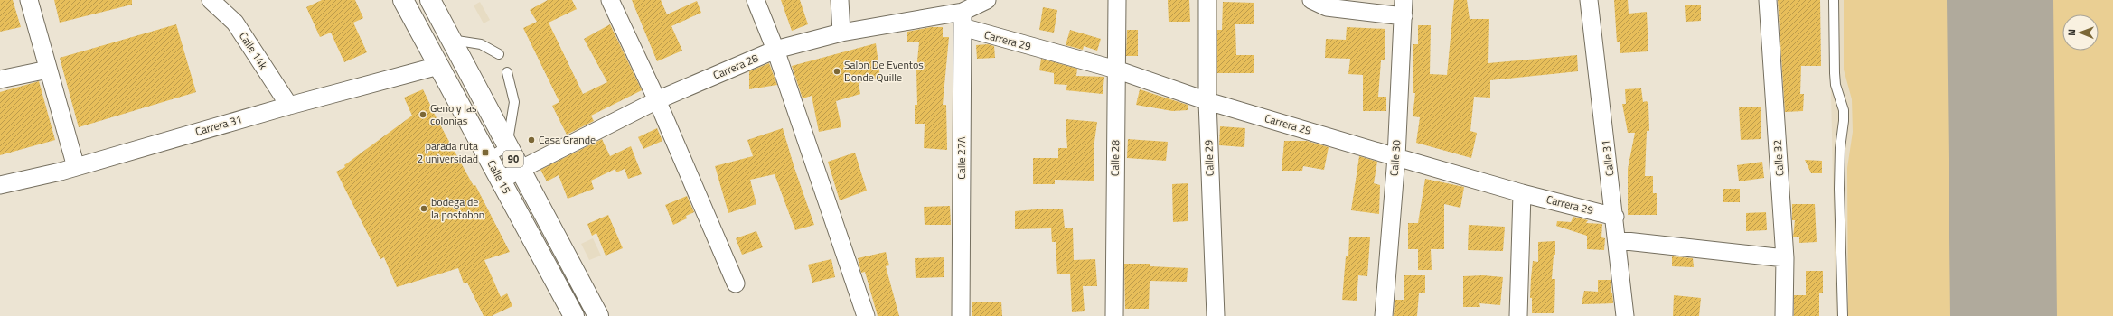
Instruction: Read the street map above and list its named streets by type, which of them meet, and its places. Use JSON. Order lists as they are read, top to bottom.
{
  "streets": {
    "highway": ["90", "Calle 15"],
    "street": [
      "Carrera 29",
      "Calle 14k",
      "Carrera 28",
      "Carrera 31",
      "Calle 27A",
      "Calle 28",
      "Calle 29",
      "Calle 30",
      "Calle 31",
      "Calle 32"
    ]
  },
  "crossings": [
    ["Carrera 29", "Carrera 28"],
    ["Carrera 29", "Calle 27A"],
    ["Carrera 29", "Calle 28"],
    ["Carrera 29", "Calle 29"],
    ["Carrera 29", "Calle 30"],
    ["Carrera 29", "Calle 31"],
    ["Calle 14k", "Carrera 31"],
    ["Carrera 28", "Calle 27A"],
    ["Carrera 28", "Calle 15"],
    ["Carrera 31", "Calle 15"]
  ],
  "places": {
    "other": [
      "Salon De Eventos Donde Quille",
      "Geno y las colonias",
      "Casa Grande",
      "bodega de la postobon"
    ],
    "transit": ["parada ruta 2 universidad"]
  },
  "north": "left"
}
